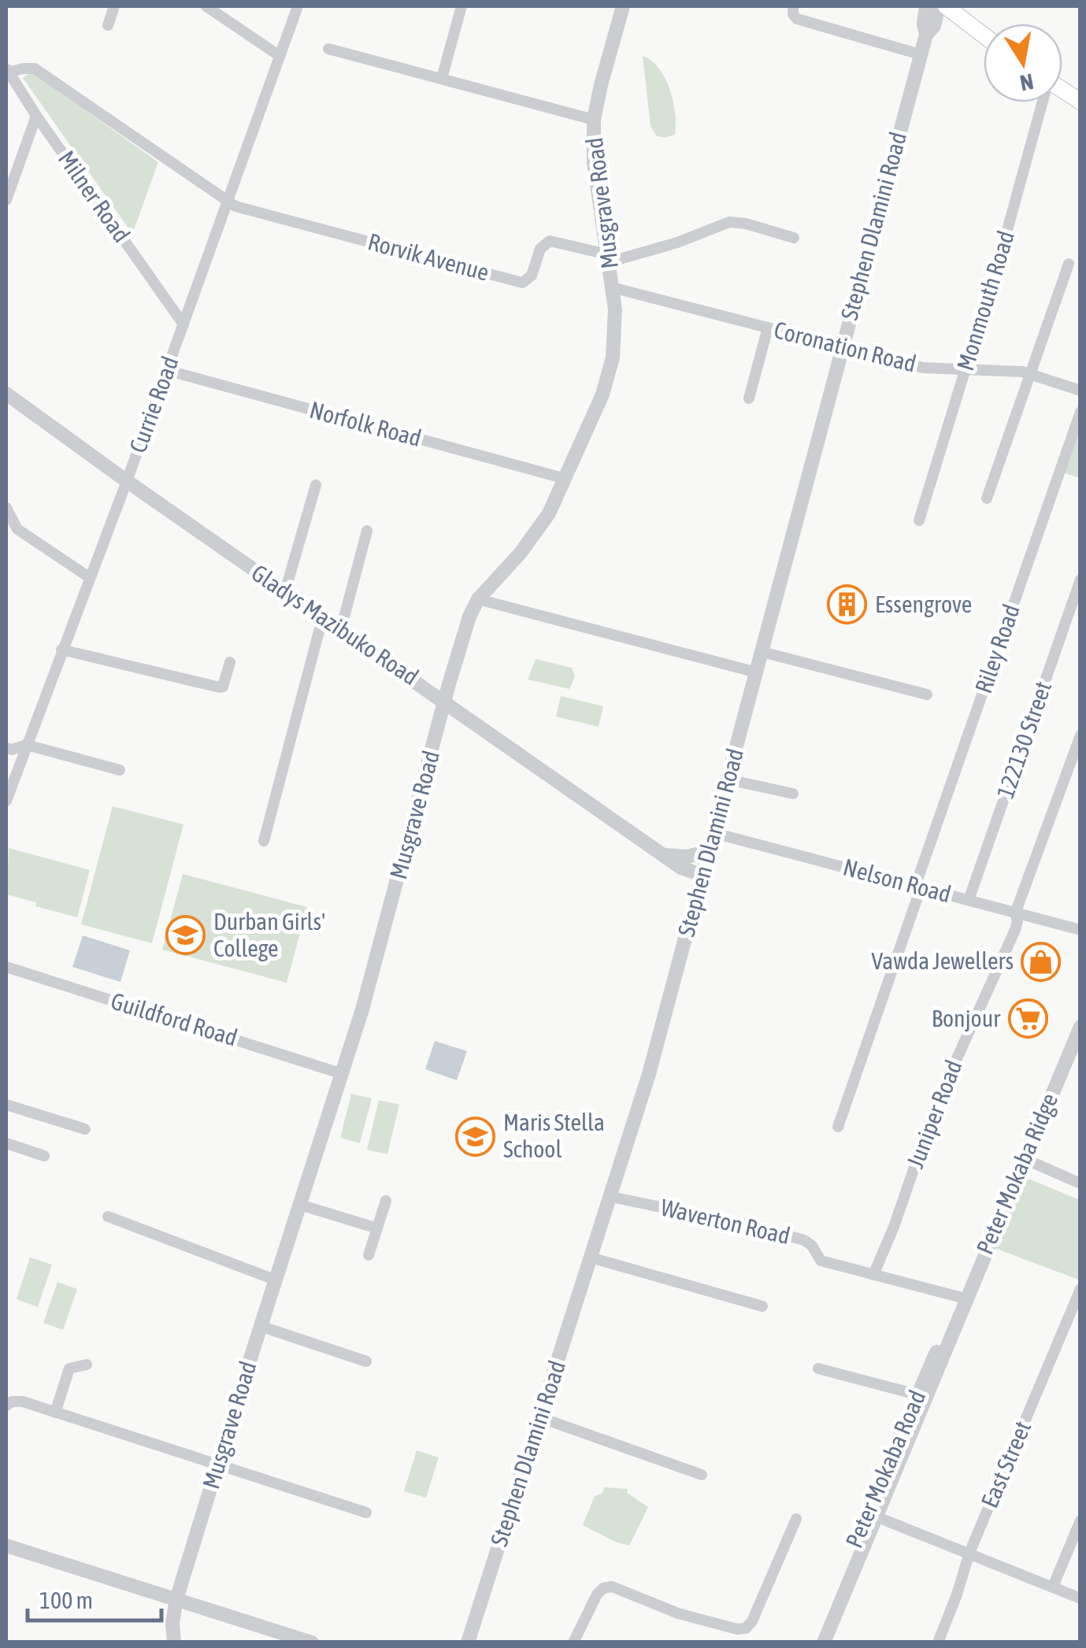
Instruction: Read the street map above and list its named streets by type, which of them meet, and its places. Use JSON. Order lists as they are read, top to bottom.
{
  "streets": {
    "street": [
      "Milner Road",
      "Musgrave Road",
      "Stephen Dlamini Road",
      "Rorvik Avenue",
      "Monmouth Road",
      "Coronation Road",
      "Currie Road",
      "Norfolk Road",
      "Gladys Mazibuko Road",
      "Riley Road",
      "122130 Street",
      "Nelson Road",
      "Guildford Road",
      "Juniper Road",
      "Peter Mokaba Ridge",
      "Waverton Road",
      "East Street",
      "Peter Mokaba Road"
    ]
  },
  "crossings": [
    ["Milner Road", "Currie Road"],
    ["Musgrave Road", "Rorvik Avenue"],
    ["Musgrave Road", "Coronation Road"],
    ["Musgrave Road", "Norfolk Road"],
    ["Musgrave Road", "Gladys Mazibuko Road"],
    ["Musgrave Road", "Guildford Road"],
    ["Stephen Dlamini Road", "Coronation Road"],
    ["Stephen Dlamini Road", "Gladys Mazibuko Road"],
    ["Stephen Dlamini Road", "Nelson Road"],
    ["Stephen Dlamini Road", "Waverton Road"],
    ["Rorvik Avenue", "Currie Road"],
    ["Monmouth Road", "Coronation Road"],
    ["Currie Road", "Norfolk Road"],
    ["Currie Road", "Gladys Mazibuko Road"],
    ["Riley Road", "Nelson Road"],
    ["122130 Street", "Nelson Road"],
    ["Nelson Road", "Juniper Road"],
    ["Juniper Road", "Waverton Road"],
    ["Peter Mokaba Ridge", "Waverton Road"],
    ["Peter Mokaba Ridge", "Peter Mokaba Road"],
    ["Waverton Road", "Peter Mokaba Road"]
  ],
  "places": {
    "building": ["Essengrove"],
    "school or university": ["Durban Girls' College", "Maris Stella School"],
    "shop": ["Vawda Jewellers"],
    "supermarket": ["Bonjour"]
  },
  "scale_bar": "100 m",
  "north": "bottom"
}
